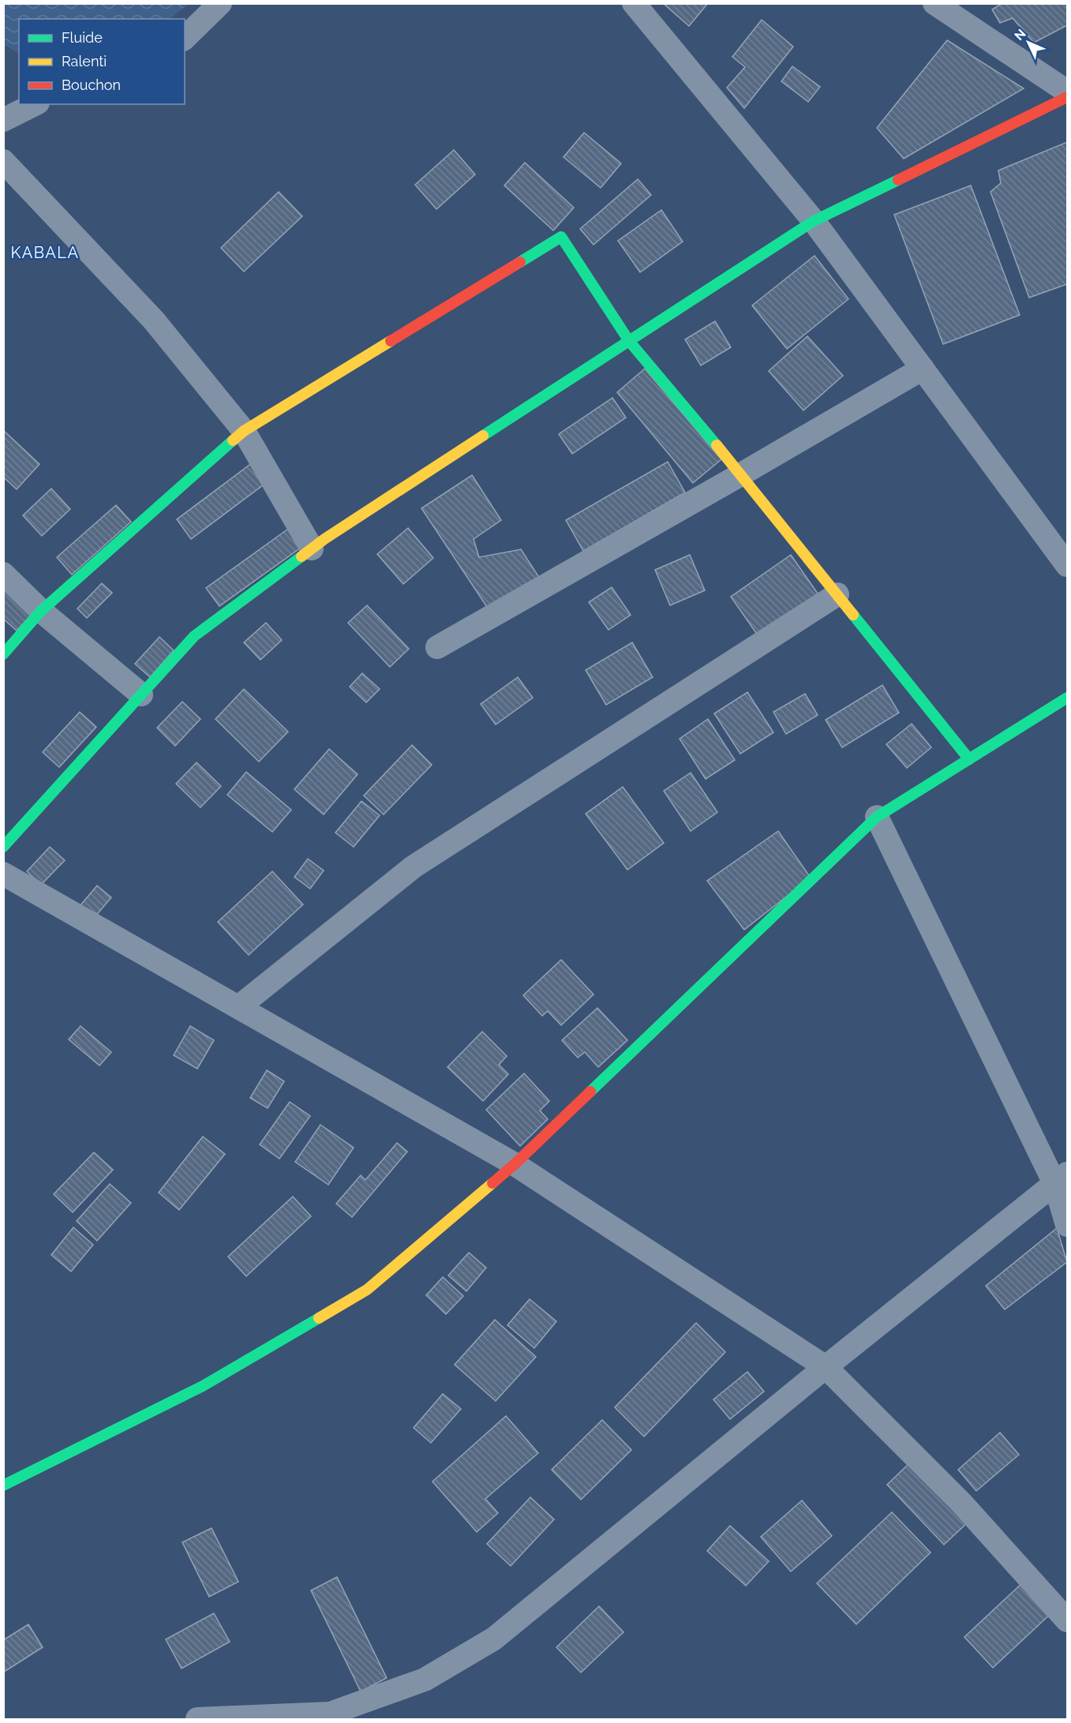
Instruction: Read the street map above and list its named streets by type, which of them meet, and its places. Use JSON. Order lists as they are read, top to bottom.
{
  "districts": ["KABALA"],
  "legend": ["Fluide", "Ralenti", "Bouchon"],
  "north": "top left"
}
